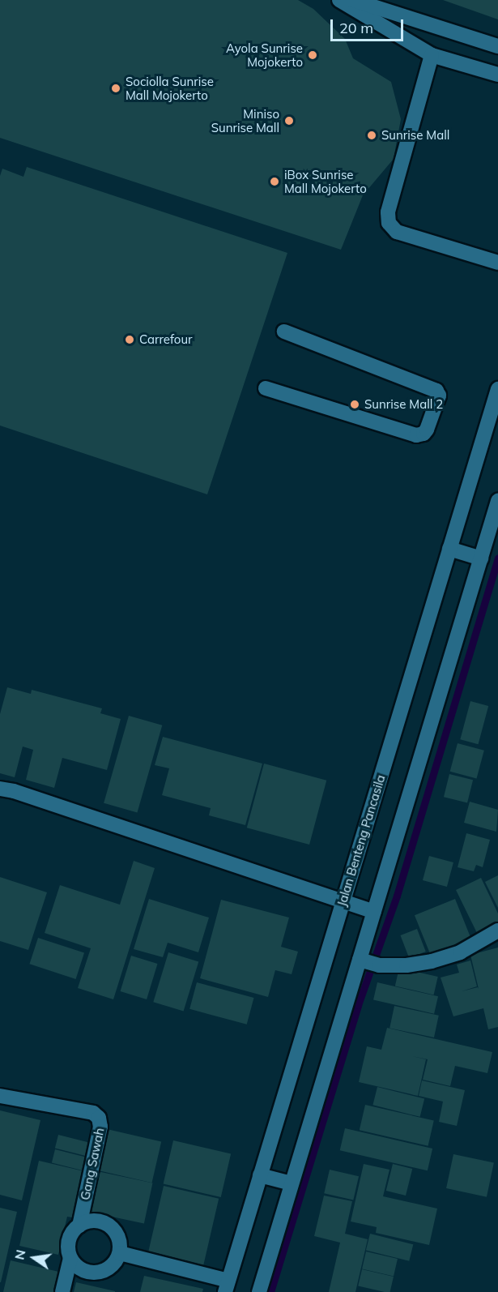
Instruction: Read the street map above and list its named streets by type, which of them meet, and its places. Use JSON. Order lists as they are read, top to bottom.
{
  "streets": {
    "street": ["Jalan Benteng Pancasila", "Gang Sawah"]
  },
  "places": [
    "Ayola Sunrise Mojokerto",
    "Sociolla Sunrise Mall Mojokerto",
    "Miniso Sunrise Mall",
    "Sunrise Mall",
    "iBox Sunrise Mall Mojokerto",
    "Carrefour",
    "Sunrise Mall 2"
  ],
  "scale_bar": "20 m",
  "north": "left"
}
